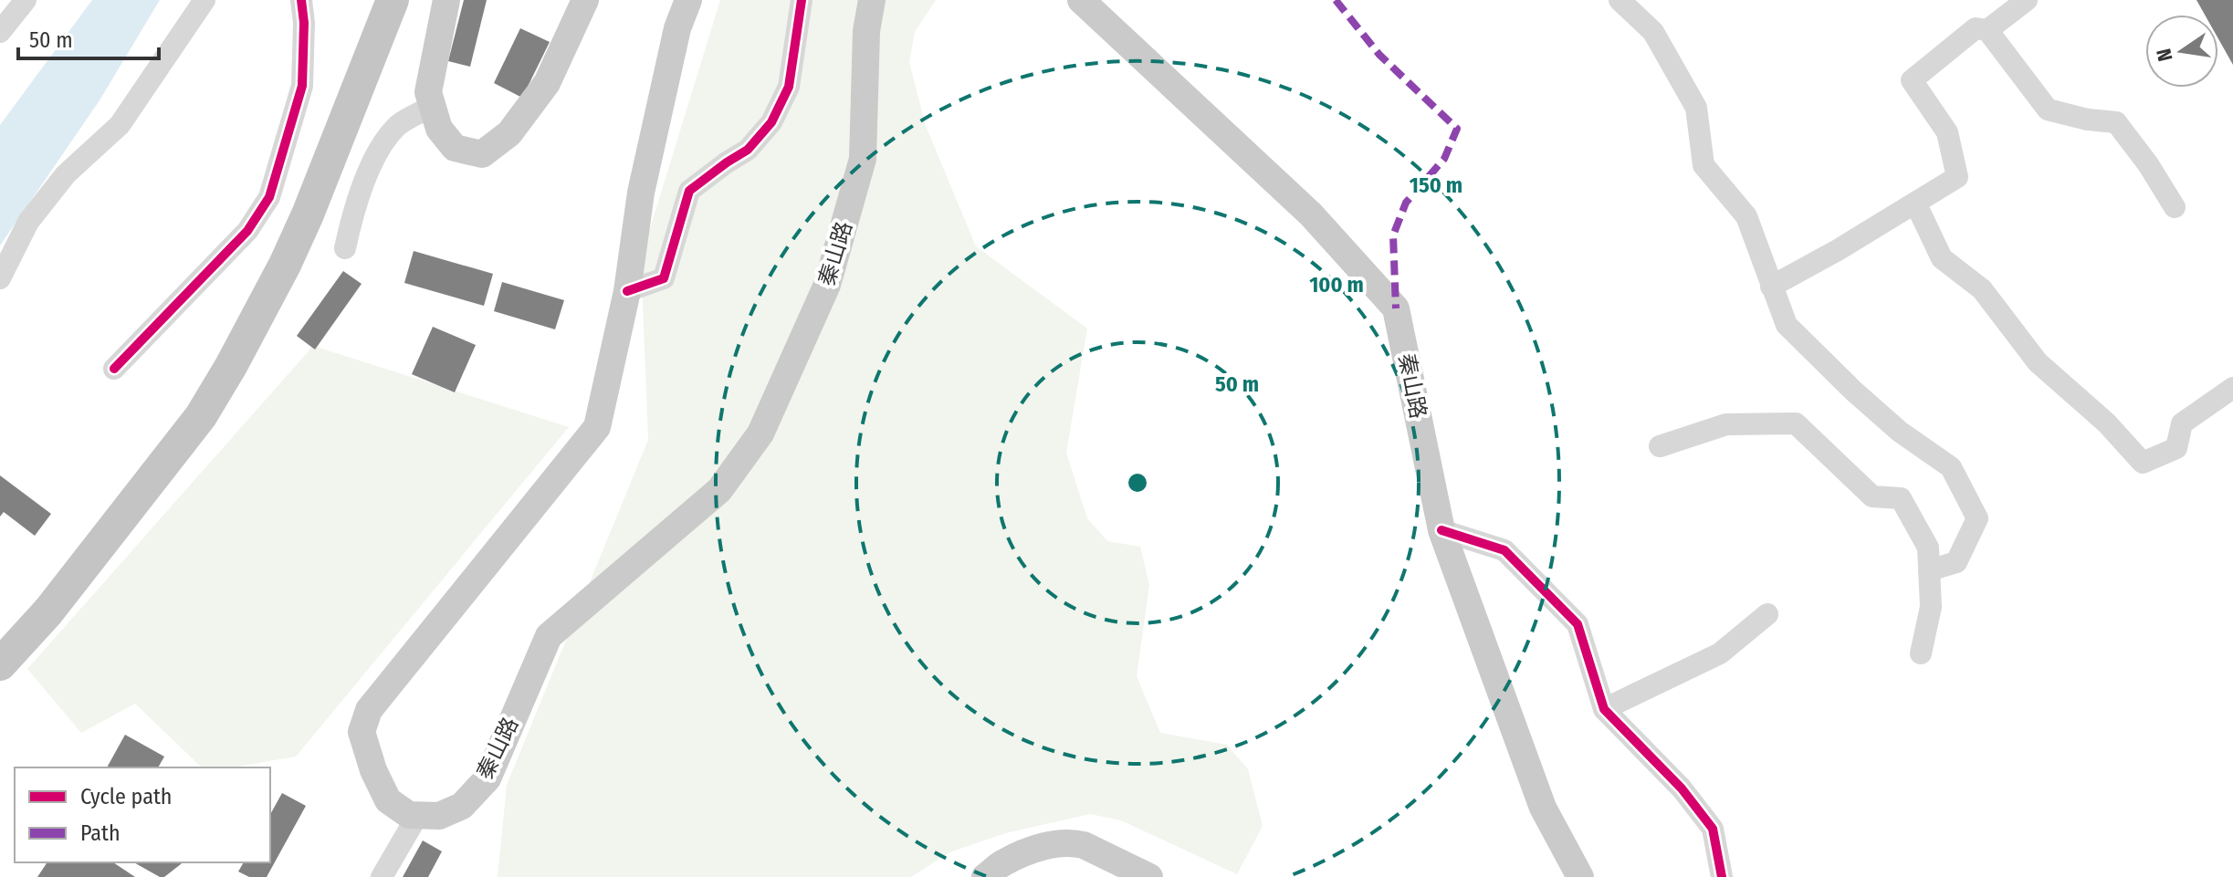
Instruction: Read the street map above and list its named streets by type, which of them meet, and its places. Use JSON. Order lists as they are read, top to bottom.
{
  "streets": {
    "main road": ["秦山路"]
  },
  "legend": ["Cycle path", "Path"],
  "scale_bar": "50 m",
  "north": "left",
  "rings": ["150 m", "100 m", "50 m"]
}
